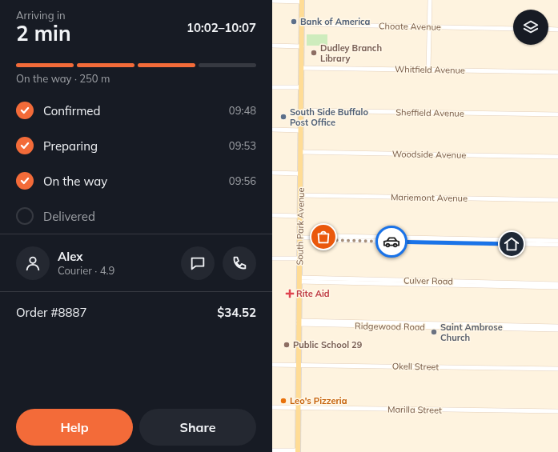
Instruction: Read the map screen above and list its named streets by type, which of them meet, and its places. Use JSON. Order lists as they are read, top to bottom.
{
  "streets": {
    "main road": ["South Park Avenue"],
    "street": [
      "Choate Avenue",
      "Whitfield Avenue",
      "Sheffield Avenue",
      "Woodside Avenue",
      "Mariemont Avenue",
      "Culver Road",
      "Ridgewood Road",
      "Okell Street",
      "Marilla Street"
    ]
  },
  "crossings": [
    ["Choate Avenue", "South Park Avenue"],
    ["Whitfield Avenue", "South Park Avenue"],
    ["Sheffield Avenue", "South Park Avenue"],
    ["Woodside Avenue", "South Park Avenue"],
    ["Mariemont Avenue", "South Park Avenue"],
    ["South Park Avenue", "Culver Road"],
    ["South Park Avenue", "Ridgewood Road"],
    ["South Park Avenue", "Okell Street"],
    ["South Park Avenue", "Marilla Street"]
  ],
  "places": {
    "other": [
      "Bank of America",
      "Dudley Branch Library",
      "South Side Buffalo Post Office",
      "Saint Ambrose Church",
      "Public School 29",
      "Leo's Pizzeria"
    ],
    "health": ["Rite Aid"]
  },
  "page": {
    "heading": ["2 min", "Arriving in", "10:02–10:07"],
    "panel": [
      "Alex",
      "Courier · 4.9",
      "Order #8887",
      "$34.52"
    ],
    "bar": "On the way · 250 m",
    "list": [
      ["Confirmed", "09:48"],
      ["Preparing", "09:53"],
      ["On the way", "09:56"],
      "Delivered"
    ],
    "buttons": ["Help", "Share"]
  }
}
